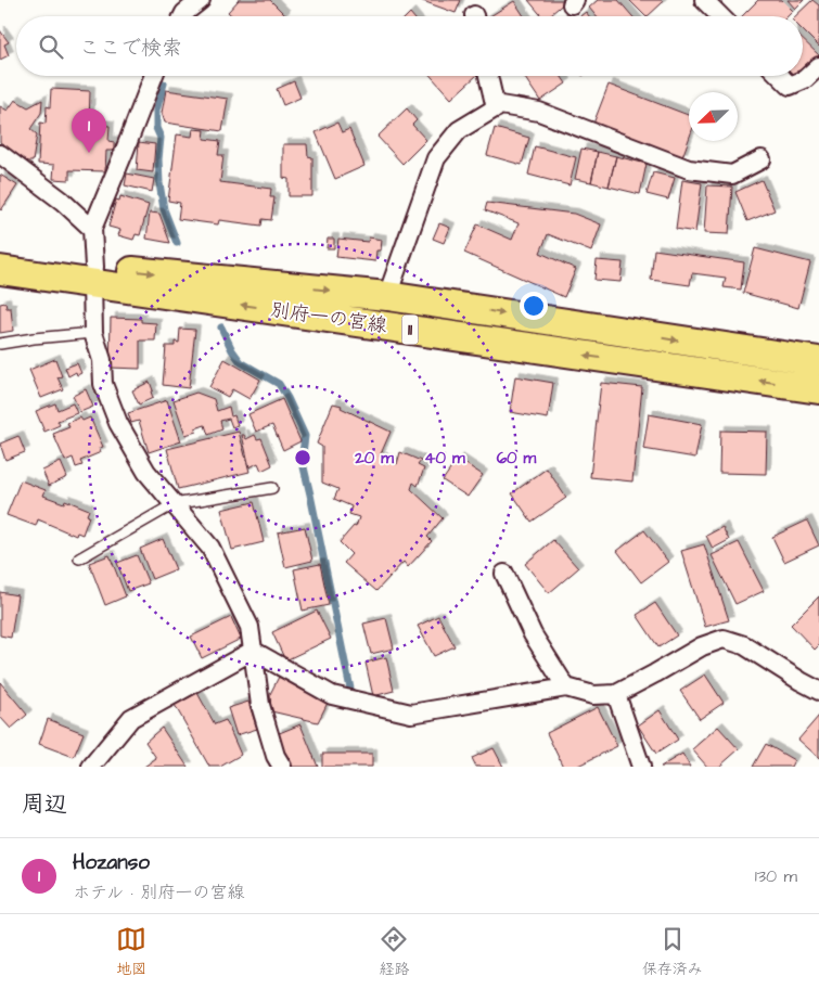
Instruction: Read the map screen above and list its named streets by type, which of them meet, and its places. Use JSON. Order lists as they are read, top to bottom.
{
  "streets": {
    "main road": ["別府一の宮線", "11"]
  },
  "north": "bottom left",
  "page": {
    "search": "ここで検索",
    "pins": "1",
    "heading": "周辺",
    "list": [
      {
        "mark": "1",
        "name": "Hozanso",
        "note": "ホテル · 別府一の宮線",
        "value": "130 m"
      }
    ],
    "nav": ["地図", "経路", "保存済み"]
  },
  "rings": ["20 m", "40 m", "60 m"]
}
